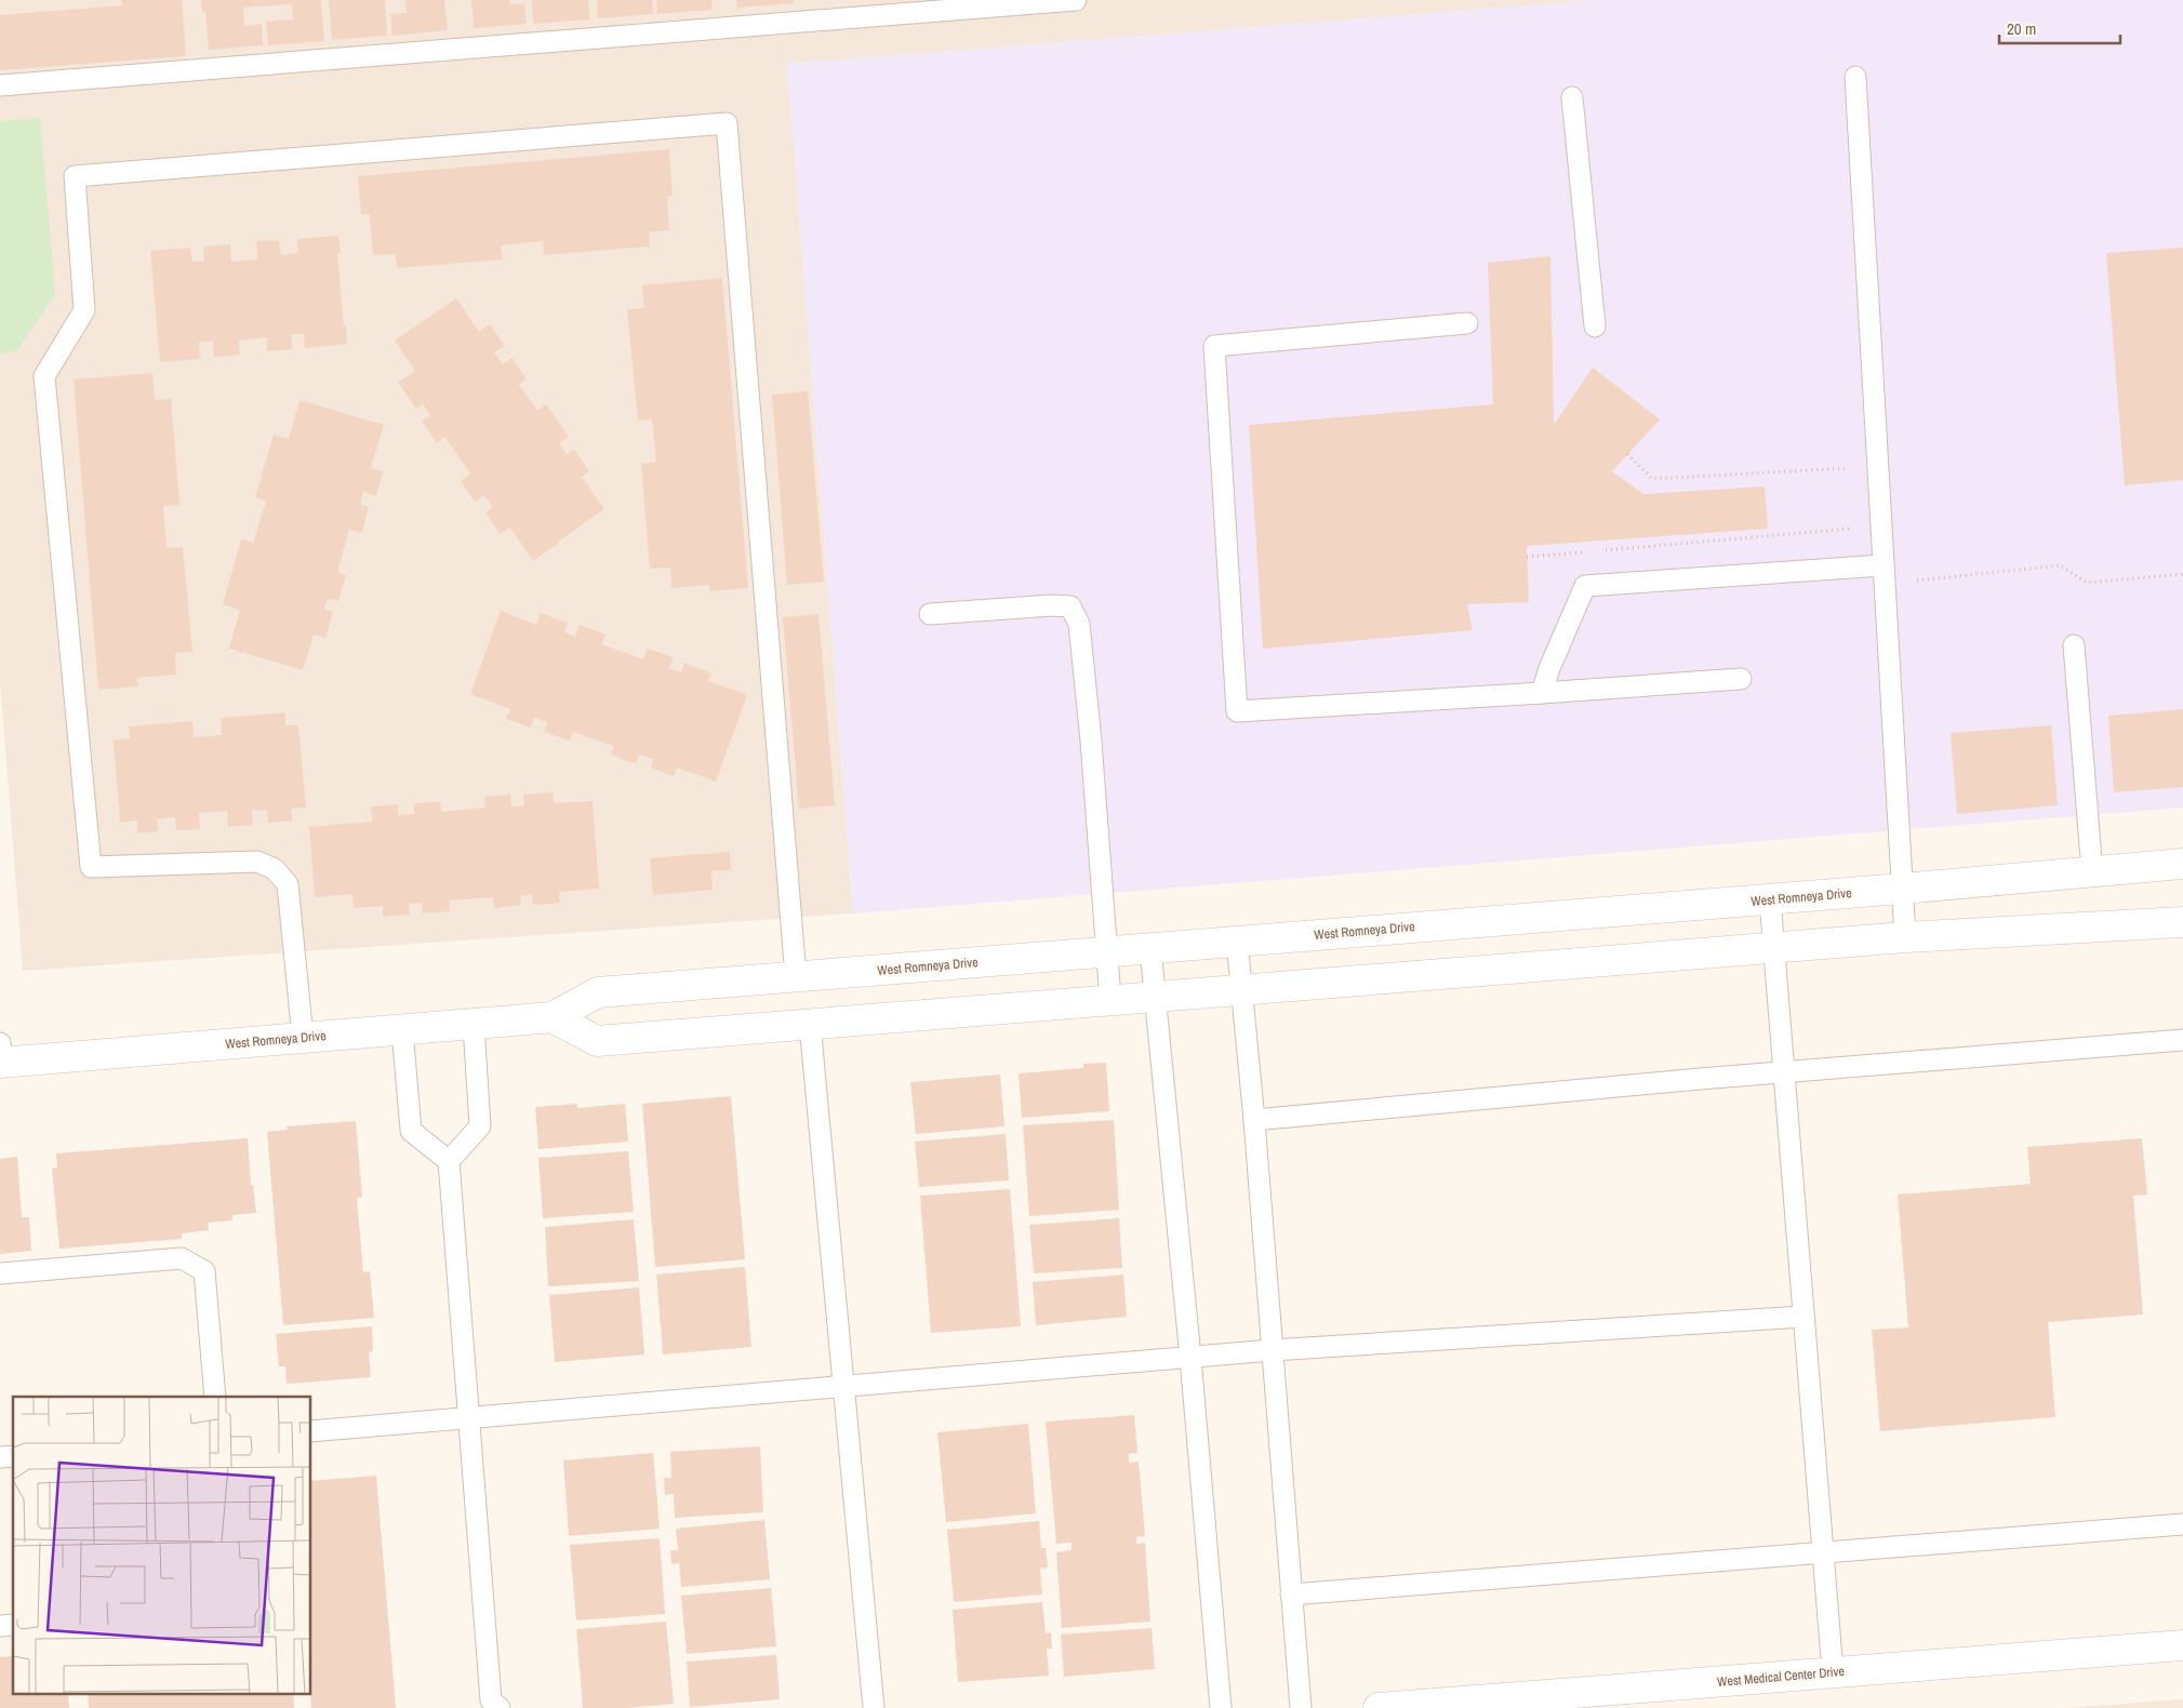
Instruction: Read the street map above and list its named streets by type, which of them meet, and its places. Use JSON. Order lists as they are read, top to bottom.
{
  "streets": {
    "street": ["West Romneya Drive", "West Medical Center Drive"]
  },
  "scale_bar": "20 m"
}
